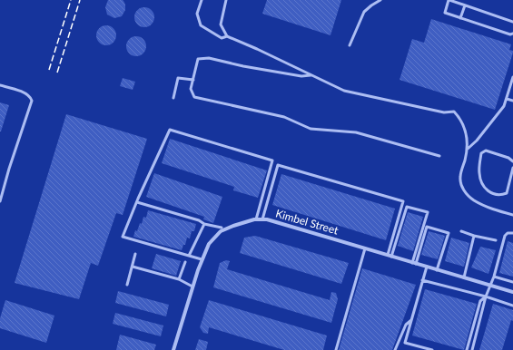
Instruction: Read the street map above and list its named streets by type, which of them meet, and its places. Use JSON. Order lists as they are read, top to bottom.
{
  "streets": {
    "street": ["Kimbel Street"]
  }
}
